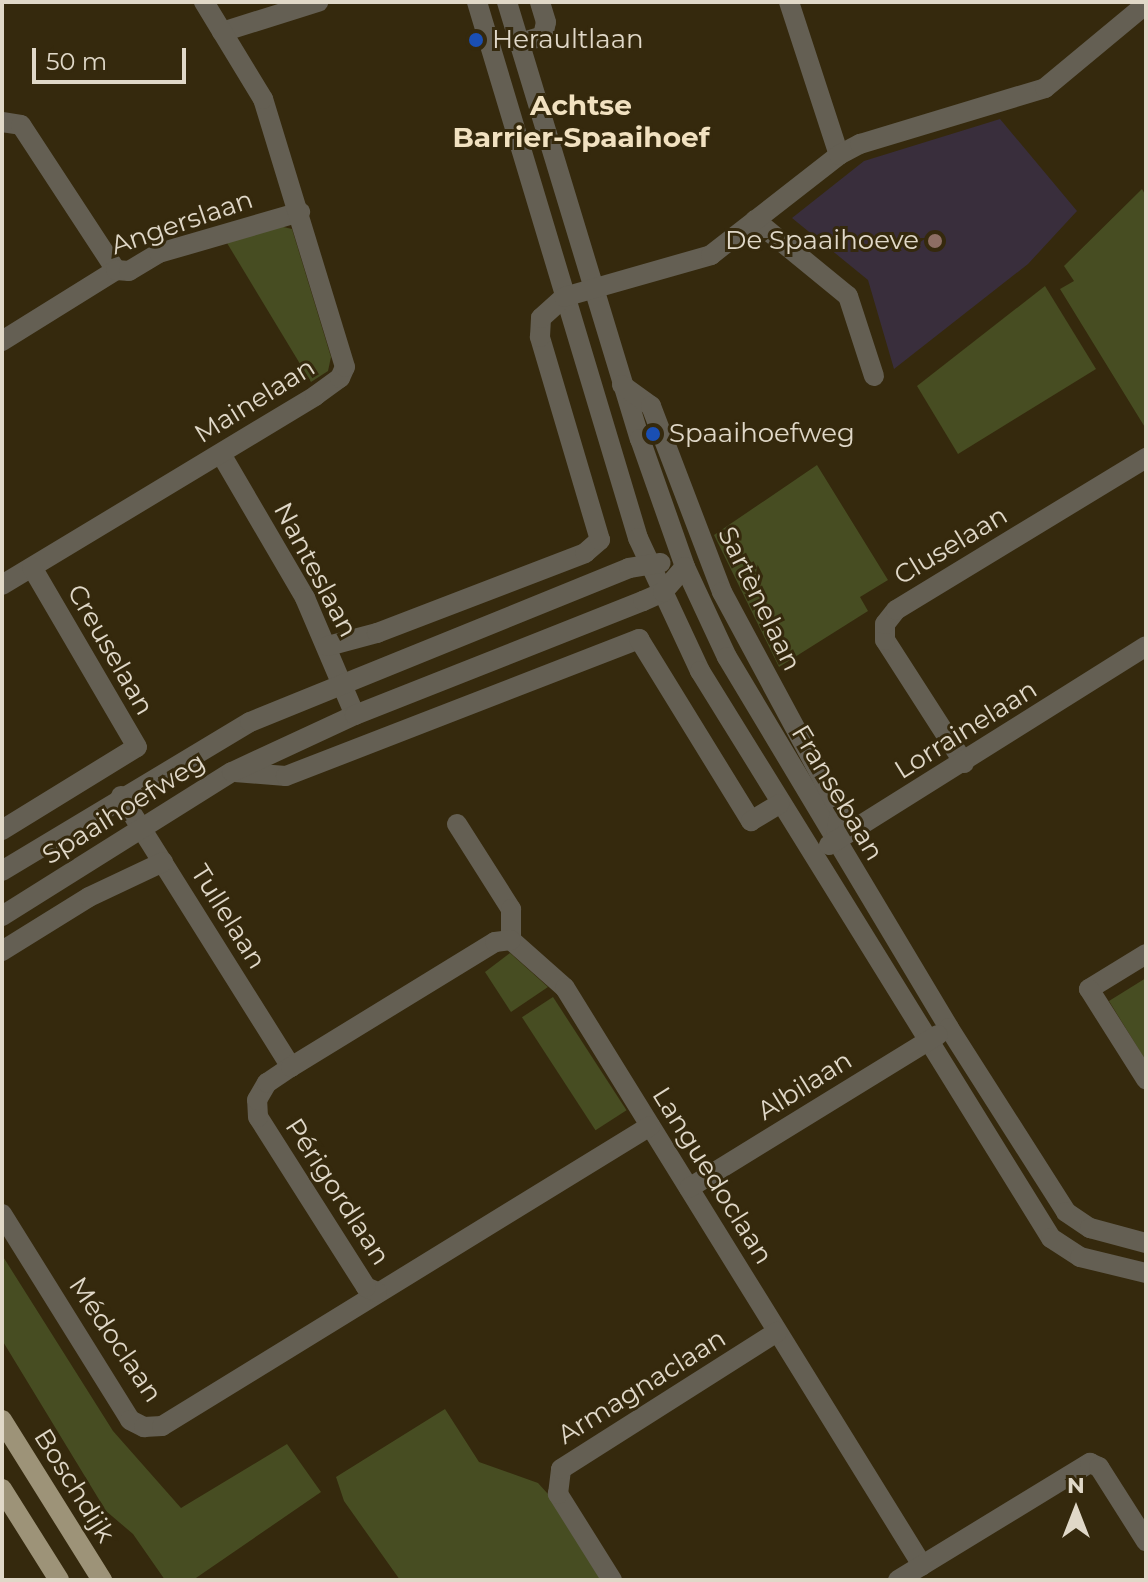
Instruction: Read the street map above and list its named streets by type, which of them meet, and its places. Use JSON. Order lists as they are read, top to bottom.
{
  "streets": {
    "main road": ["Boschdijk"],
    "street": [
      "Angerslaan",
      "Mainelaan",
      "Cluselaan",
      "Nanteslaan",
      "Sartènelaan",
      "Creuselaan",
      "Lorrainelaan",
      "Fransebaan",
      "Spaaihoefweg",
      "Tullelaan",
      "Albilaan",
      "Languedoclaan",
      "Périgordlaan",
      "Médoclaan",
      "Armagnaclaan"
    ]
  },
  "crossings": [
    ["Angerslaan", "Mainelaan"],
    ["Mainelaan", "Nanteslaan"],
    ["Mainelaan", "Creuselaan"],
    ["Cluselaan", "Lorrainelaan"],
    ["Nanteslaan", "Spaaihoefweg"],
    ["Sartènelaan", "Lorrainelaan"],
    ["Sartènelaan", "Fransebaan"],
    ["Lorrainelaan", "Fransebaan"],
    ["Fransebaan", "Spaaihoefweg"],
    ["Fransebaan", "Albilaan"],
    ["Spaaihoefweg", "Tullelaan"],
    ["Tullelaan", "Périgordlaan"],
    ["Albilaan", "Languedoclaan"],
    ["Languedoclaan", "Périgordlaan"],
    ["Languedoclaan", "Armagnaclaan"],
    ["Périgordlaan", "Médoclaan"]
  ],
  "districts": ["Achtse Barrier-Spaaihoef"],
  "places": ["Heraultlaan", "De Spaaihoeve", "Spaaihoefweg"],
  "scale_bar": "50 m",
  "north": "top"
}
